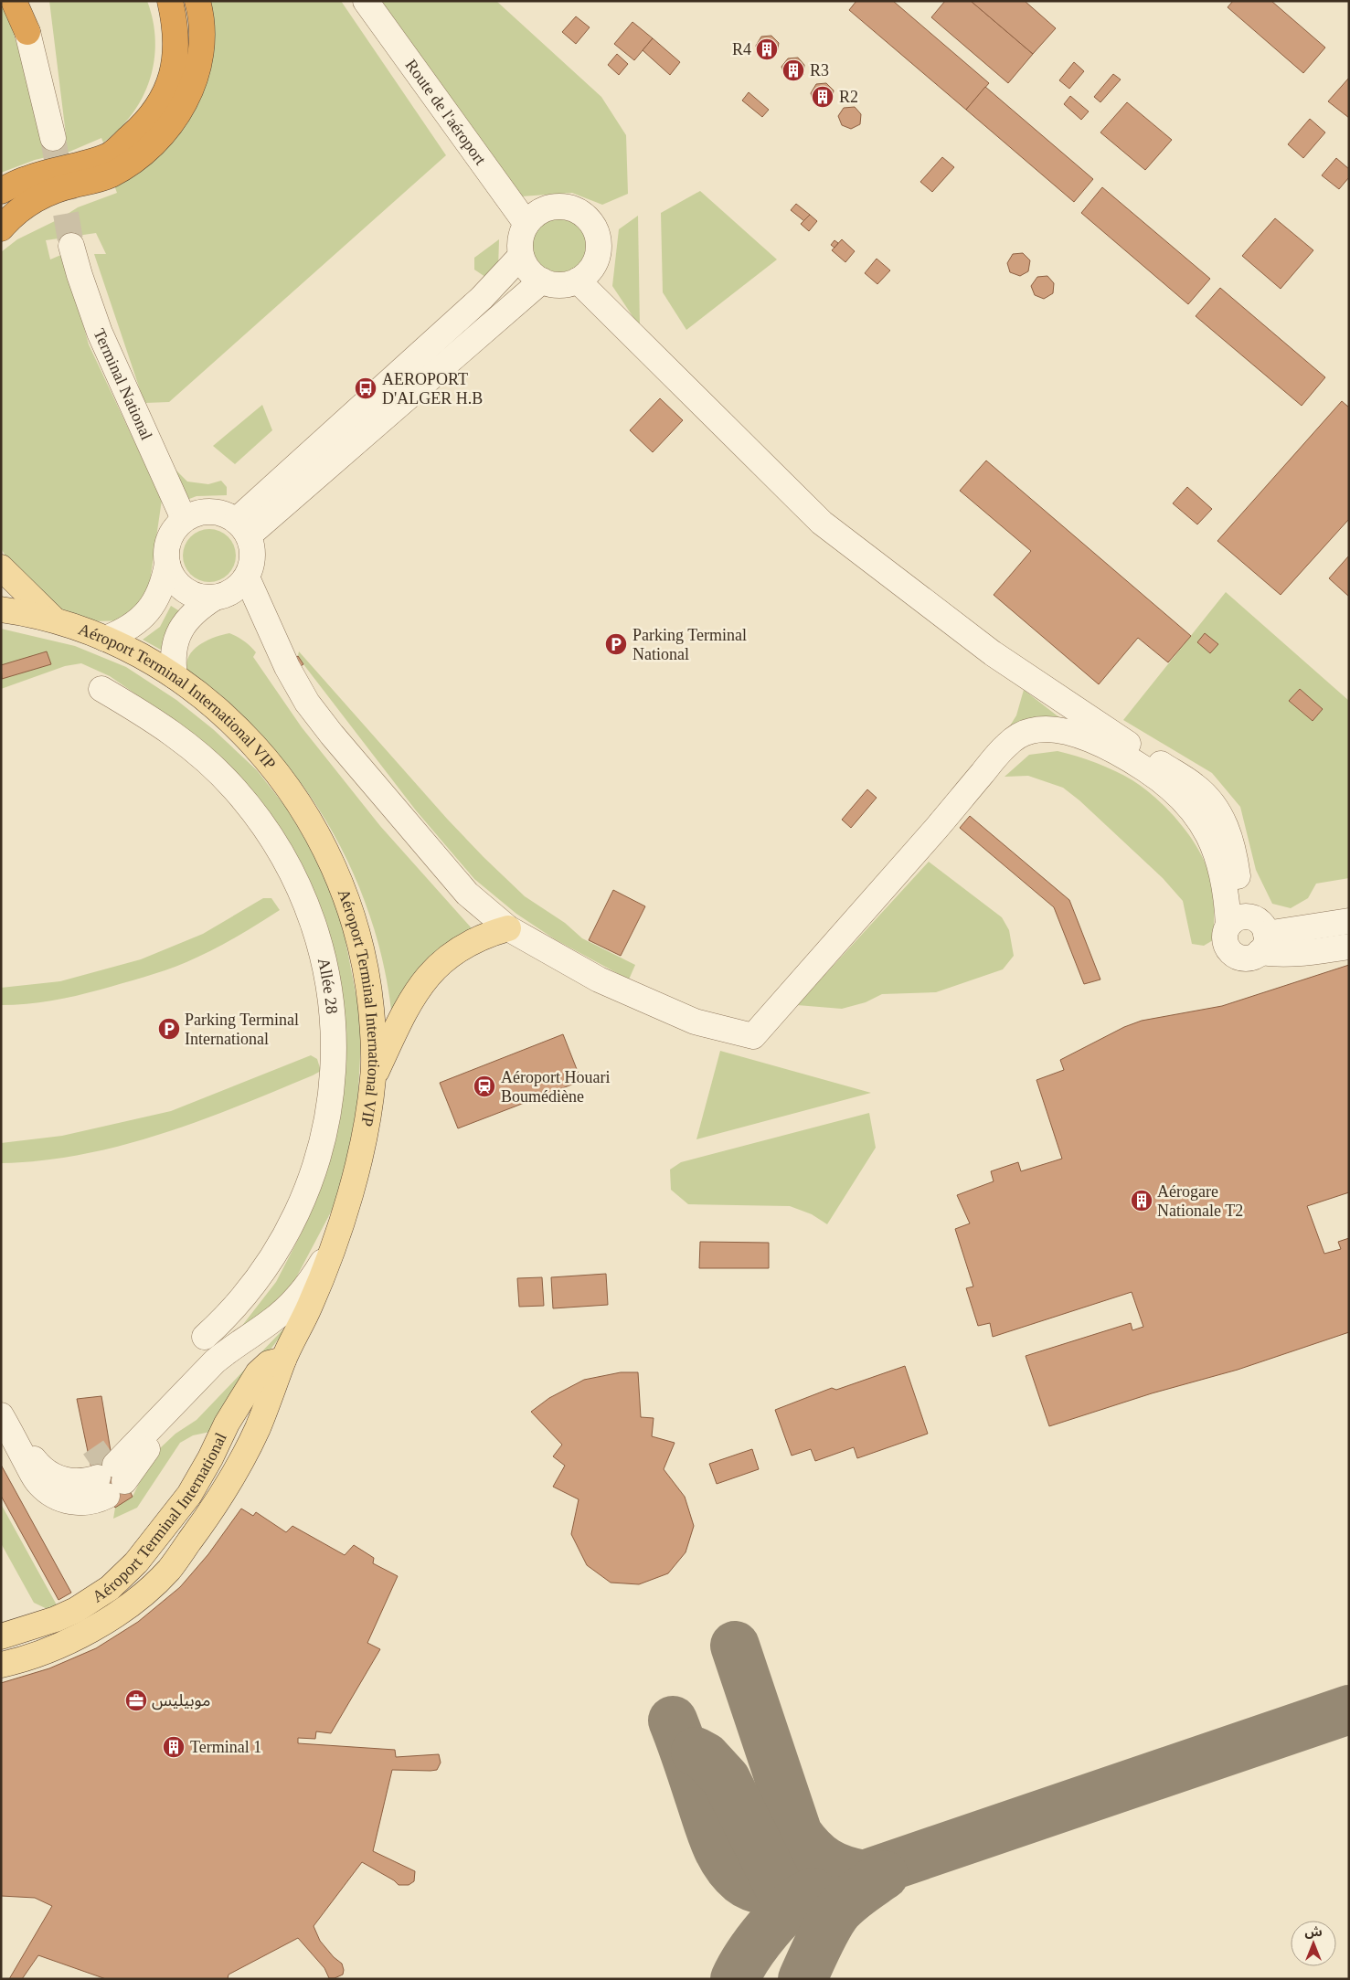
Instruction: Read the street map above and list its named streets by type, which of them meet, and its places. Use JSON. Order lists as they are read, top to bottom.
{
  "streets": {
    "main road": ["Aéroport Terminal International VIP", "Aéroport Terminal International"],
    "street": ["Route de l'aéroport", "Terminal National", "Allée 28"]
  },
  "crossings": [
    ["Aéroport Terminal International VIP", "Aéroport Terminal International"]
  ],
  "places": {
    "building": [
      "R4",
      "R3",
      "R2",
      "Aérogare Nationale T2",
      "Terminal 1"
    ],
    "bus stop": ["AEROPORT D'ALGER H.B"],
    "parking": ["Parking Terminal National", "Parking Terminal International"],
    "station": ["Aéroport Houari Boumédiène"],
    "office": ["موبيليس"]
  },
  "north": "top"
}
